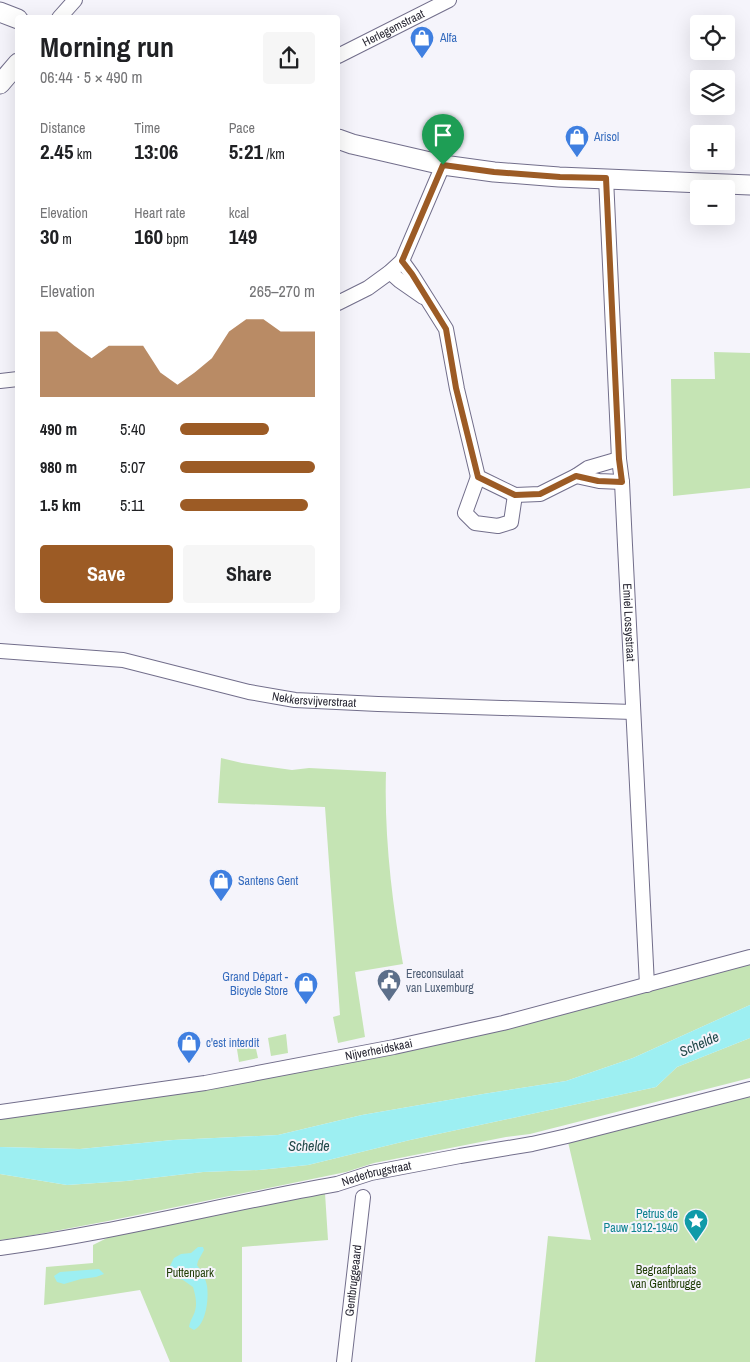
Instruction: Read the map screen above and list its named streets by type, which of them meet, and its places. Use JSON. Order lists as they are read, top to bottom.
{
  "streets": {
    "street": [
      "Herlegemstraat",
      "Emiel Lossystraat",
      "Nekkersvijverstraat",
      "Nijverheidskaai",
      "Nederbrugstraat",
      "Gentbruggeaard"
    ]
  },
  "crossings": [
    ["Emiel Lossystraat", "Nekkersvijverstraat"],
    ["Emiel Lossystraat", "Nijverheidskaai"]
  ],
  "water": ["Schelde"],
  "parks": ["Begraafplaats van Gentbrugge", "Puttenpark"],
  "places": {
    "shop": [
      "Alfa",
      "Arisol",
      "Santens Gent",
      "Grand Départ - Bicycle Store",
      "c'est interdit"
    ],
    "public building": ["Ereconsulaat van Luxemburg"],
    "place": ["Petrus de Pauw 1912-1940"]
  },
  "page": {
    "map_buttons": ["+", "−"],
    "heading": ["Morning run", "06:44 · 5 × 490 m"],
    "stats": [
      ["Distance", "2.45 km"],
      ["Time", "13:06"],
      ["Pace", "5:21 /km"],
      ["Elevation", "30 m"],
      ["Heart rate", "160 bpm"],
      ["kcal", "149"]
    ],
    "chart": ["Elevation", "265–270 m"],
    "list": [
      {
        "name": "490 m",
        "note": "5:40"
      },
      {
        "name": "980 m",
        "note": "5:07"
      },
      {
        "name": "1.5 km",
        "note": "5:11"
      }
    ],
    "buttons": ["Save", "Share"]
  }
}
